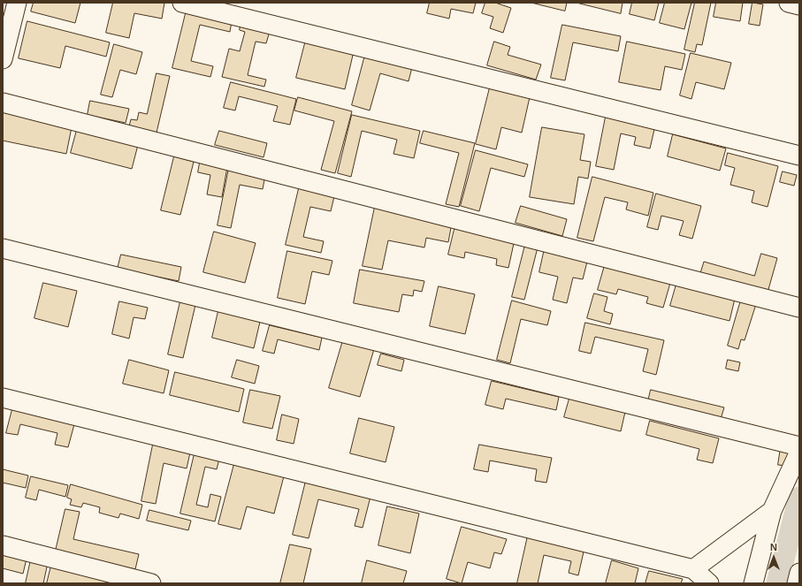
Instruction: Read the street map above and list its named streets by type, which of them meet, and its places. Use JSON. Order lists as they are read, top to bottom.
{
  "north": "top"
}
